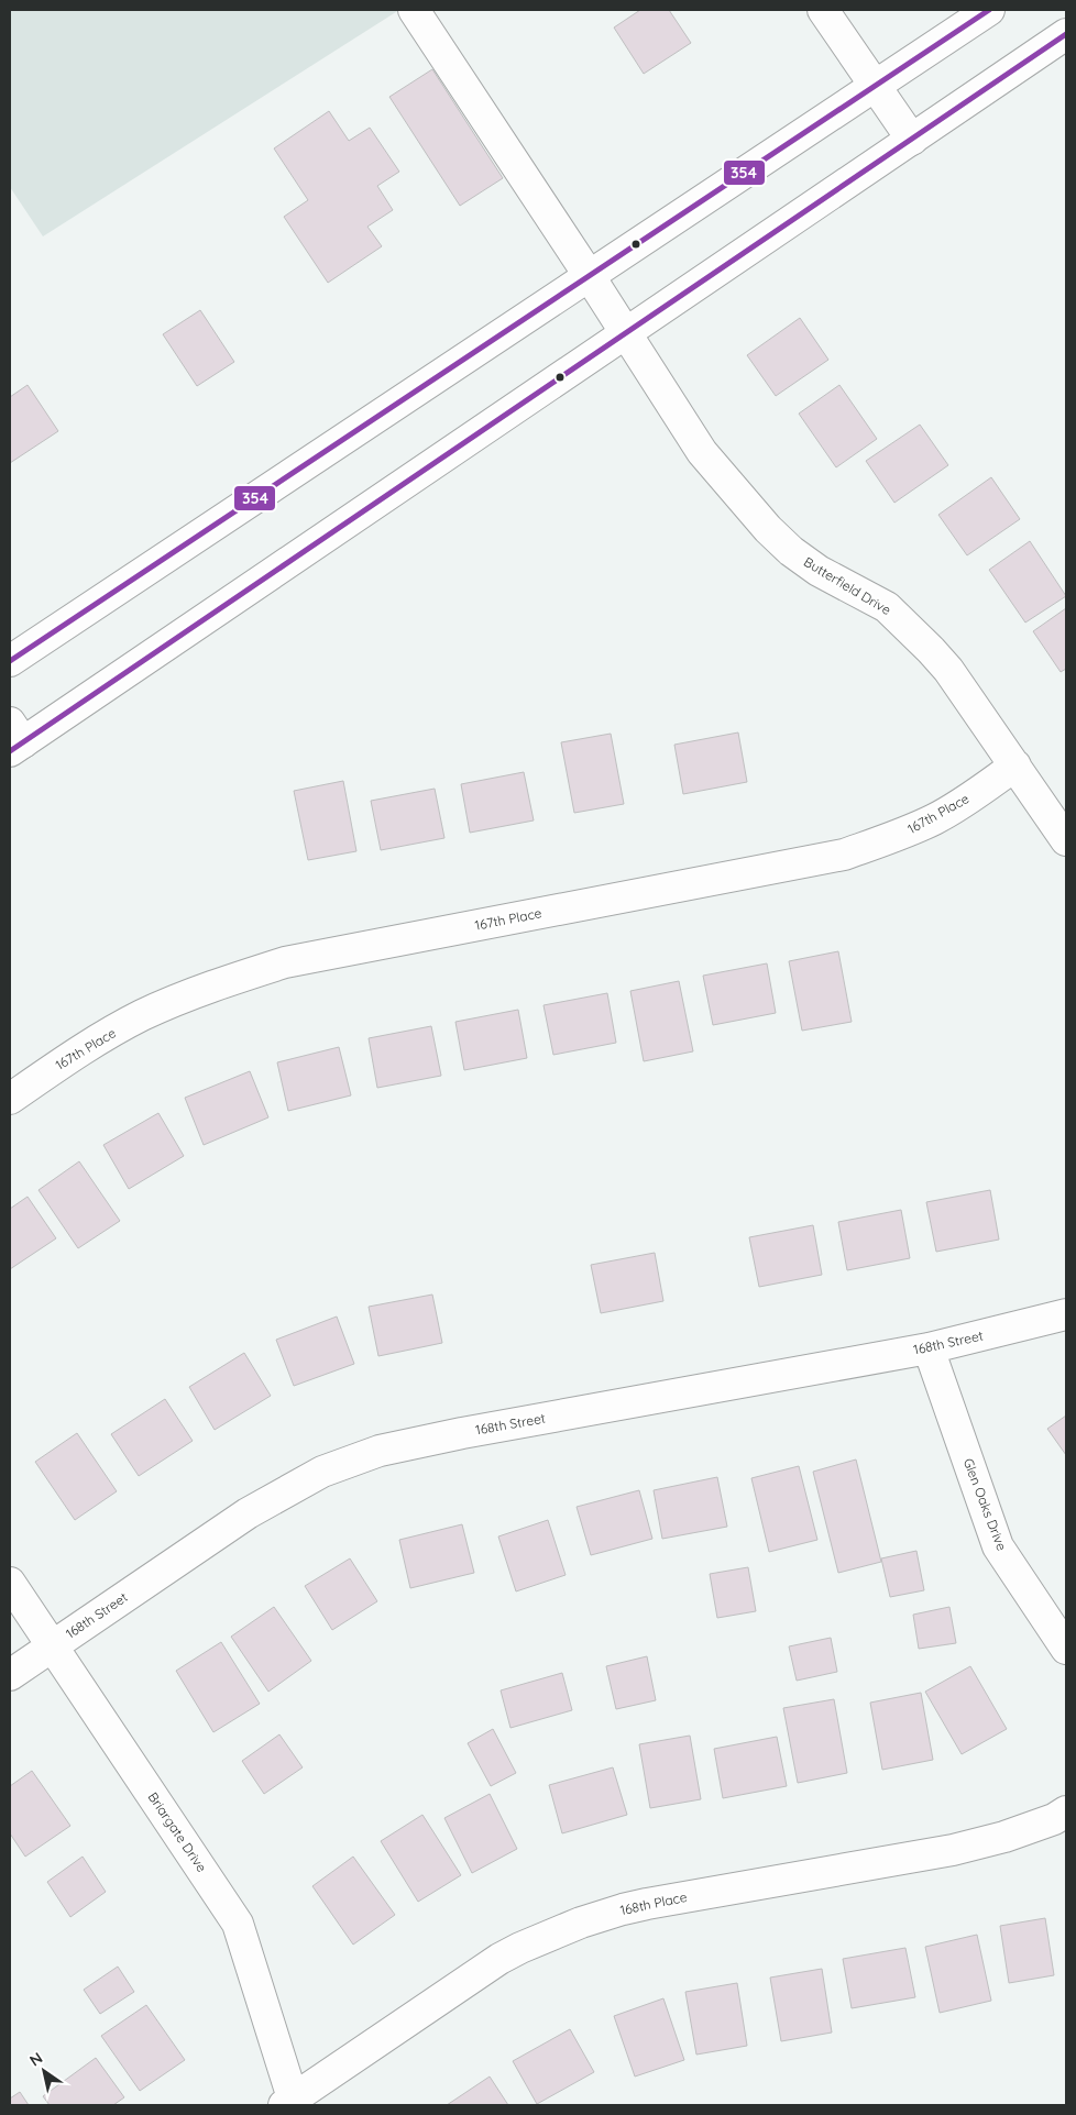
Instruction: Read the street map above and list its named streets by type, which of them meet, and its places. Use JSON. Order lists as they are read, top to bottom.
{
  "streets": {
    "street": [
      "Butterfield Drive",
      "167th Place",
      "168th Street",
      "Glen Oaks Drive",
      "Briargate Drive",
      "168th Place"
    ]
  },
  "crossings": [
    ["Butterfield Drive", "167th Place"],
    ["168th Street", "Glen Oaks Drive"],
    ["168th Street", "Briargate Drive"],
    ["Briargate Drive", "168th Place"]
  ],
  "lines": ["transit line 354"],
  "north": "top left"
}
